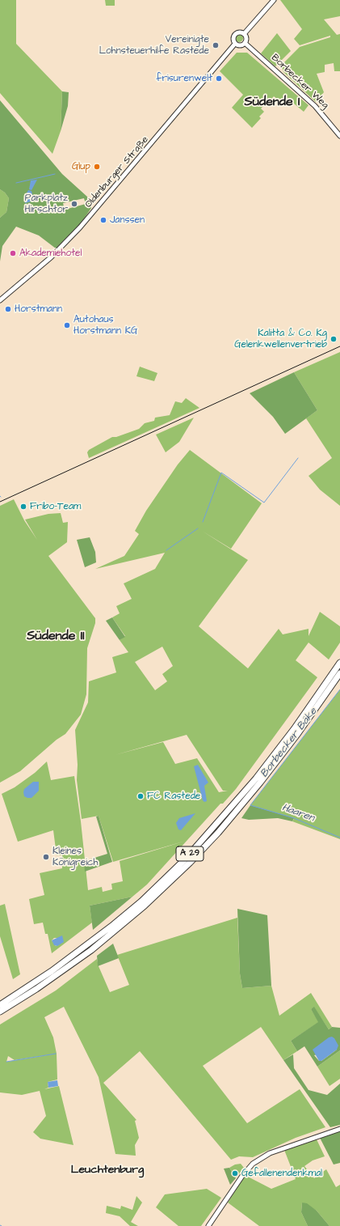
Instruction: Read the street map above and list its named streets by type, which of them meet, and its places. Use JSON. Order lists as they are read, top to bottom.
{
  "streets": {
    "highway": ["A 29"],
    "street": ["Borbecker Weg", "Oldenburger Straße"]
  },
  "crossings": [
    ["Borbecker Weg", "Oldenburger Straße"]
  ],
  "districts": ["Südende I", "Südende II", "Leuchtenburg"],
  "water": ["Borbecker Bäke", "Haaren"],
  "places": [
    "Vereinigte Lohnsteuerhilfe Rastede",
    "frisurenwelt",
    "Glup",
    "Parkplatz Hirschtor",
    "Janssen",
    "Akademiehotel",
    "Horstmann",
    "Autohaus Horstmann KG",
    "Kalitta & Co. Kg Gelenkwellenvertrieb",
    "Fribo-Team",
    "FC Rastede",
    "Kleines Königreich",
    "Gefallenendenkmal"
  ]
}
